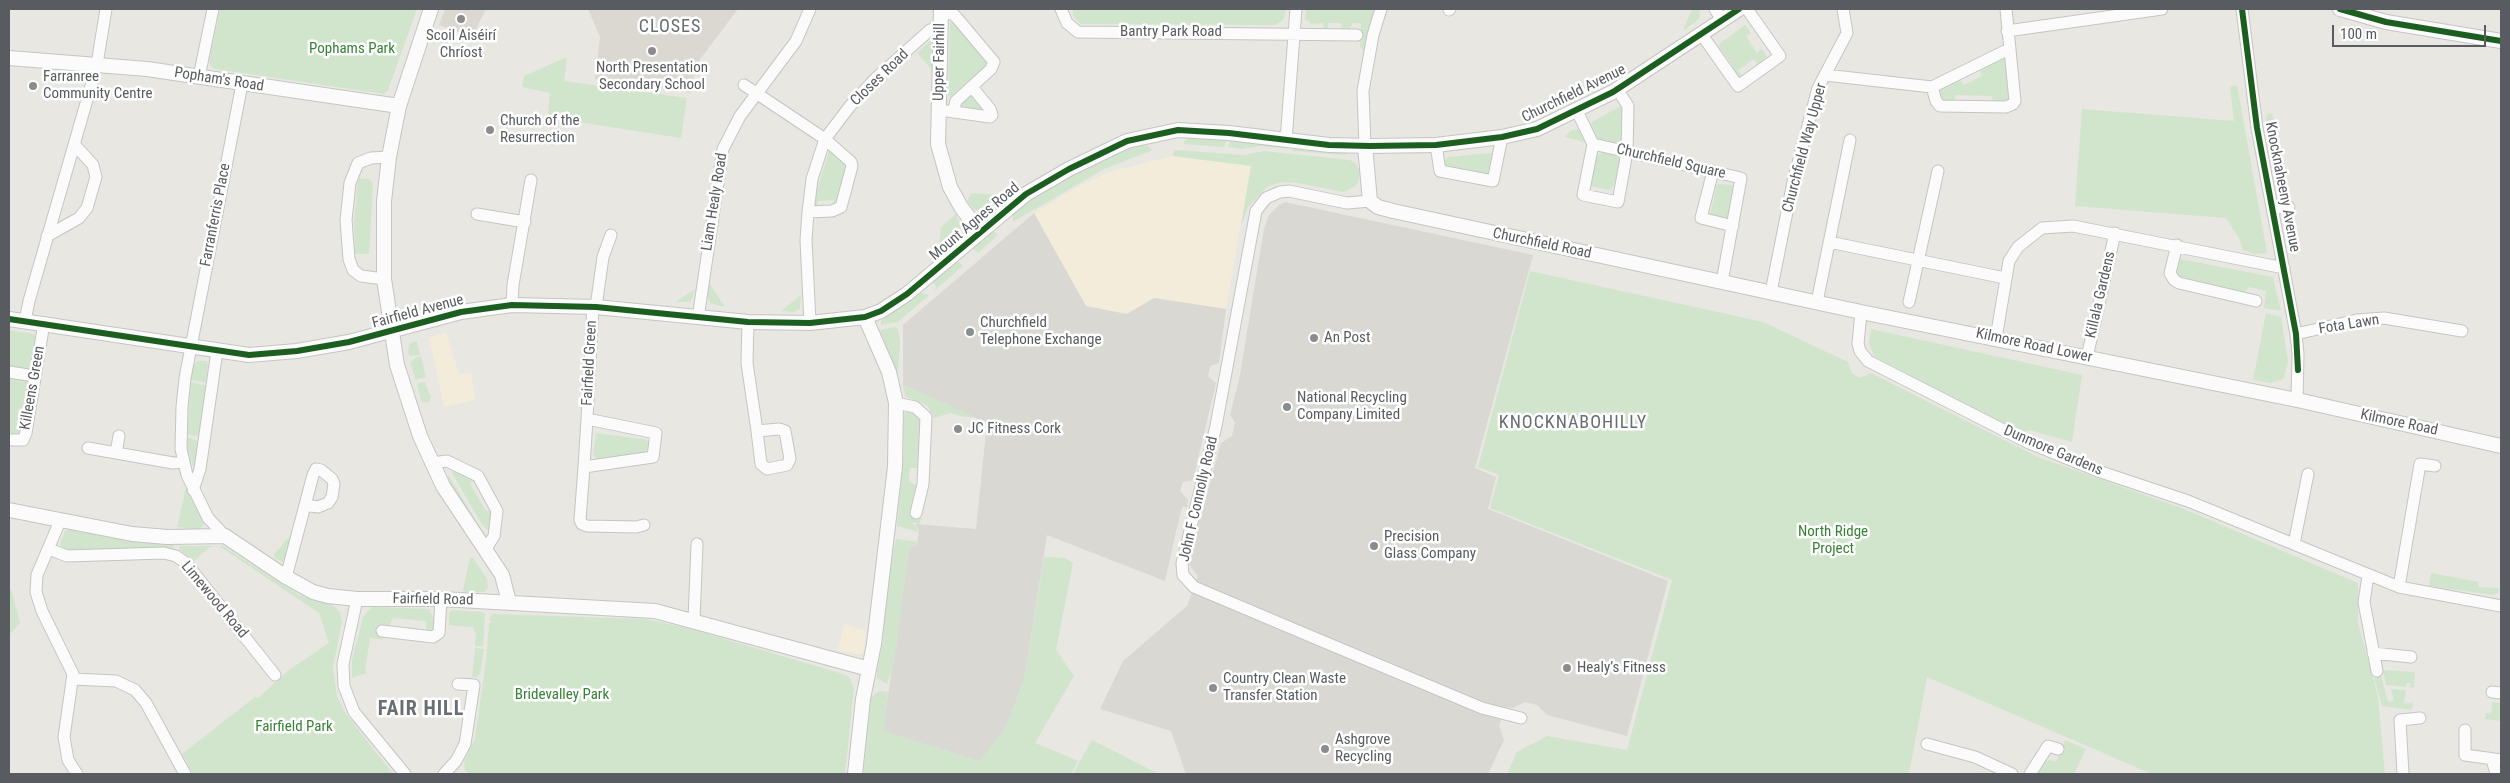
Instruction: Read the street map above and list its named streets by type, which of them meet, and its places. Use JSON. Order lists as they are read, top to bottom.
{
  "streets": {
    "street": [
      "Bantry Park Road",
      "Upper Fairhill",
      "Closes Road",
      "Popham's Road",
      "Churchfield Avenue",
      "Churchfield Way Upper",
      "Churchfield Square",
      "Knocknaheeny Avenue",
      "Liam Healy Road",
      "Farranferris Place",
      "Mount Agnes Road",
      "Churchfield Road",
      "Killala Gardens",
      "Fairfield Avenue",
      "Fota Lawn",
      "Kilmore Road Lower",
      "Fairfield Green",
      "Killeens Green",
      "Kilmore Road",
      "Dunmore Gardens",
      "John F Connolly Road",
      "Limewood Road",
      "Fairfield Road"
    ]
  },
  "crossings": [
    ["Upper Fairhill", "Closes Road"],
    ["Upper Fairhill", "Mount Agnes Road"],
    ["Closes Road", "Fairfield Avenue"],
    ["Popham's Road", "Farranferris Place"],
    ["Churchfield Avenue", "Mount Agnes Road"],
    ["Churchfield Way Upper", "Churchfield Road"],
    ["Churchfield Way Upper", "Kilmore Road Lower"],
    ["Churchfield Square", "Churchfield Road"],
    ["Knocknaheeny Avenue", "Killala Gardens"],
    ["Knocknaheeny Avenue", "Fota Lawn"],
    ["Knocknaheeny Avenue", "Kilmore Road Lower"],
    ["Knocknaheeny Avenue", "Kilmore Road"],
    ["Liam Healy Road", "Fairfield Avenue"],
    ["Farranferris Place", "Fairfield Avenue"],
    ["Mount Agnes Road", "Fairfield Avenue"],
    ["Churchfield Road", "Kilmore Road Lower"],
    ["Churchfield Road", "John F Connolly Road"],
    ["Killala Gardens", "Kilmore Road Lower"],
    ["Fairfield Avenue", "Fairfield Green"],
    ["Fairfield Avenue", "Killeens Green"],
    ["Kilmore Road Lower", "Kilmore Road"],
    ["Kilmore Road Lower", "Dunmore Gardens"]
  ],
  "districts": ["CLOSES", "KNOCKNABOHILLY", "FAIR HILL"],
  "parks": [
    "Pophams Park",
    "North Ridge Project",
    "Bridevalley Park",
    "Fairfield Park"
  ],
  "places": [
    "Scoil Aiséirí Chríost",
    "North Presentation Secondary School",
    "Farranree Community Centre",
    "Church of the Resurrection",
    "Churchfield Telephone Exchange",
    "An Post",
    "National Recycling Company Limited",
    "JC Fitness Cork",
    "Precision Glass Company",
    "Healy’s Fitness",
    "Country Clean Waste Transfer Station",
    "Ashgrove Recycling"
  ],
  "scale_bar": "100 m"
}
